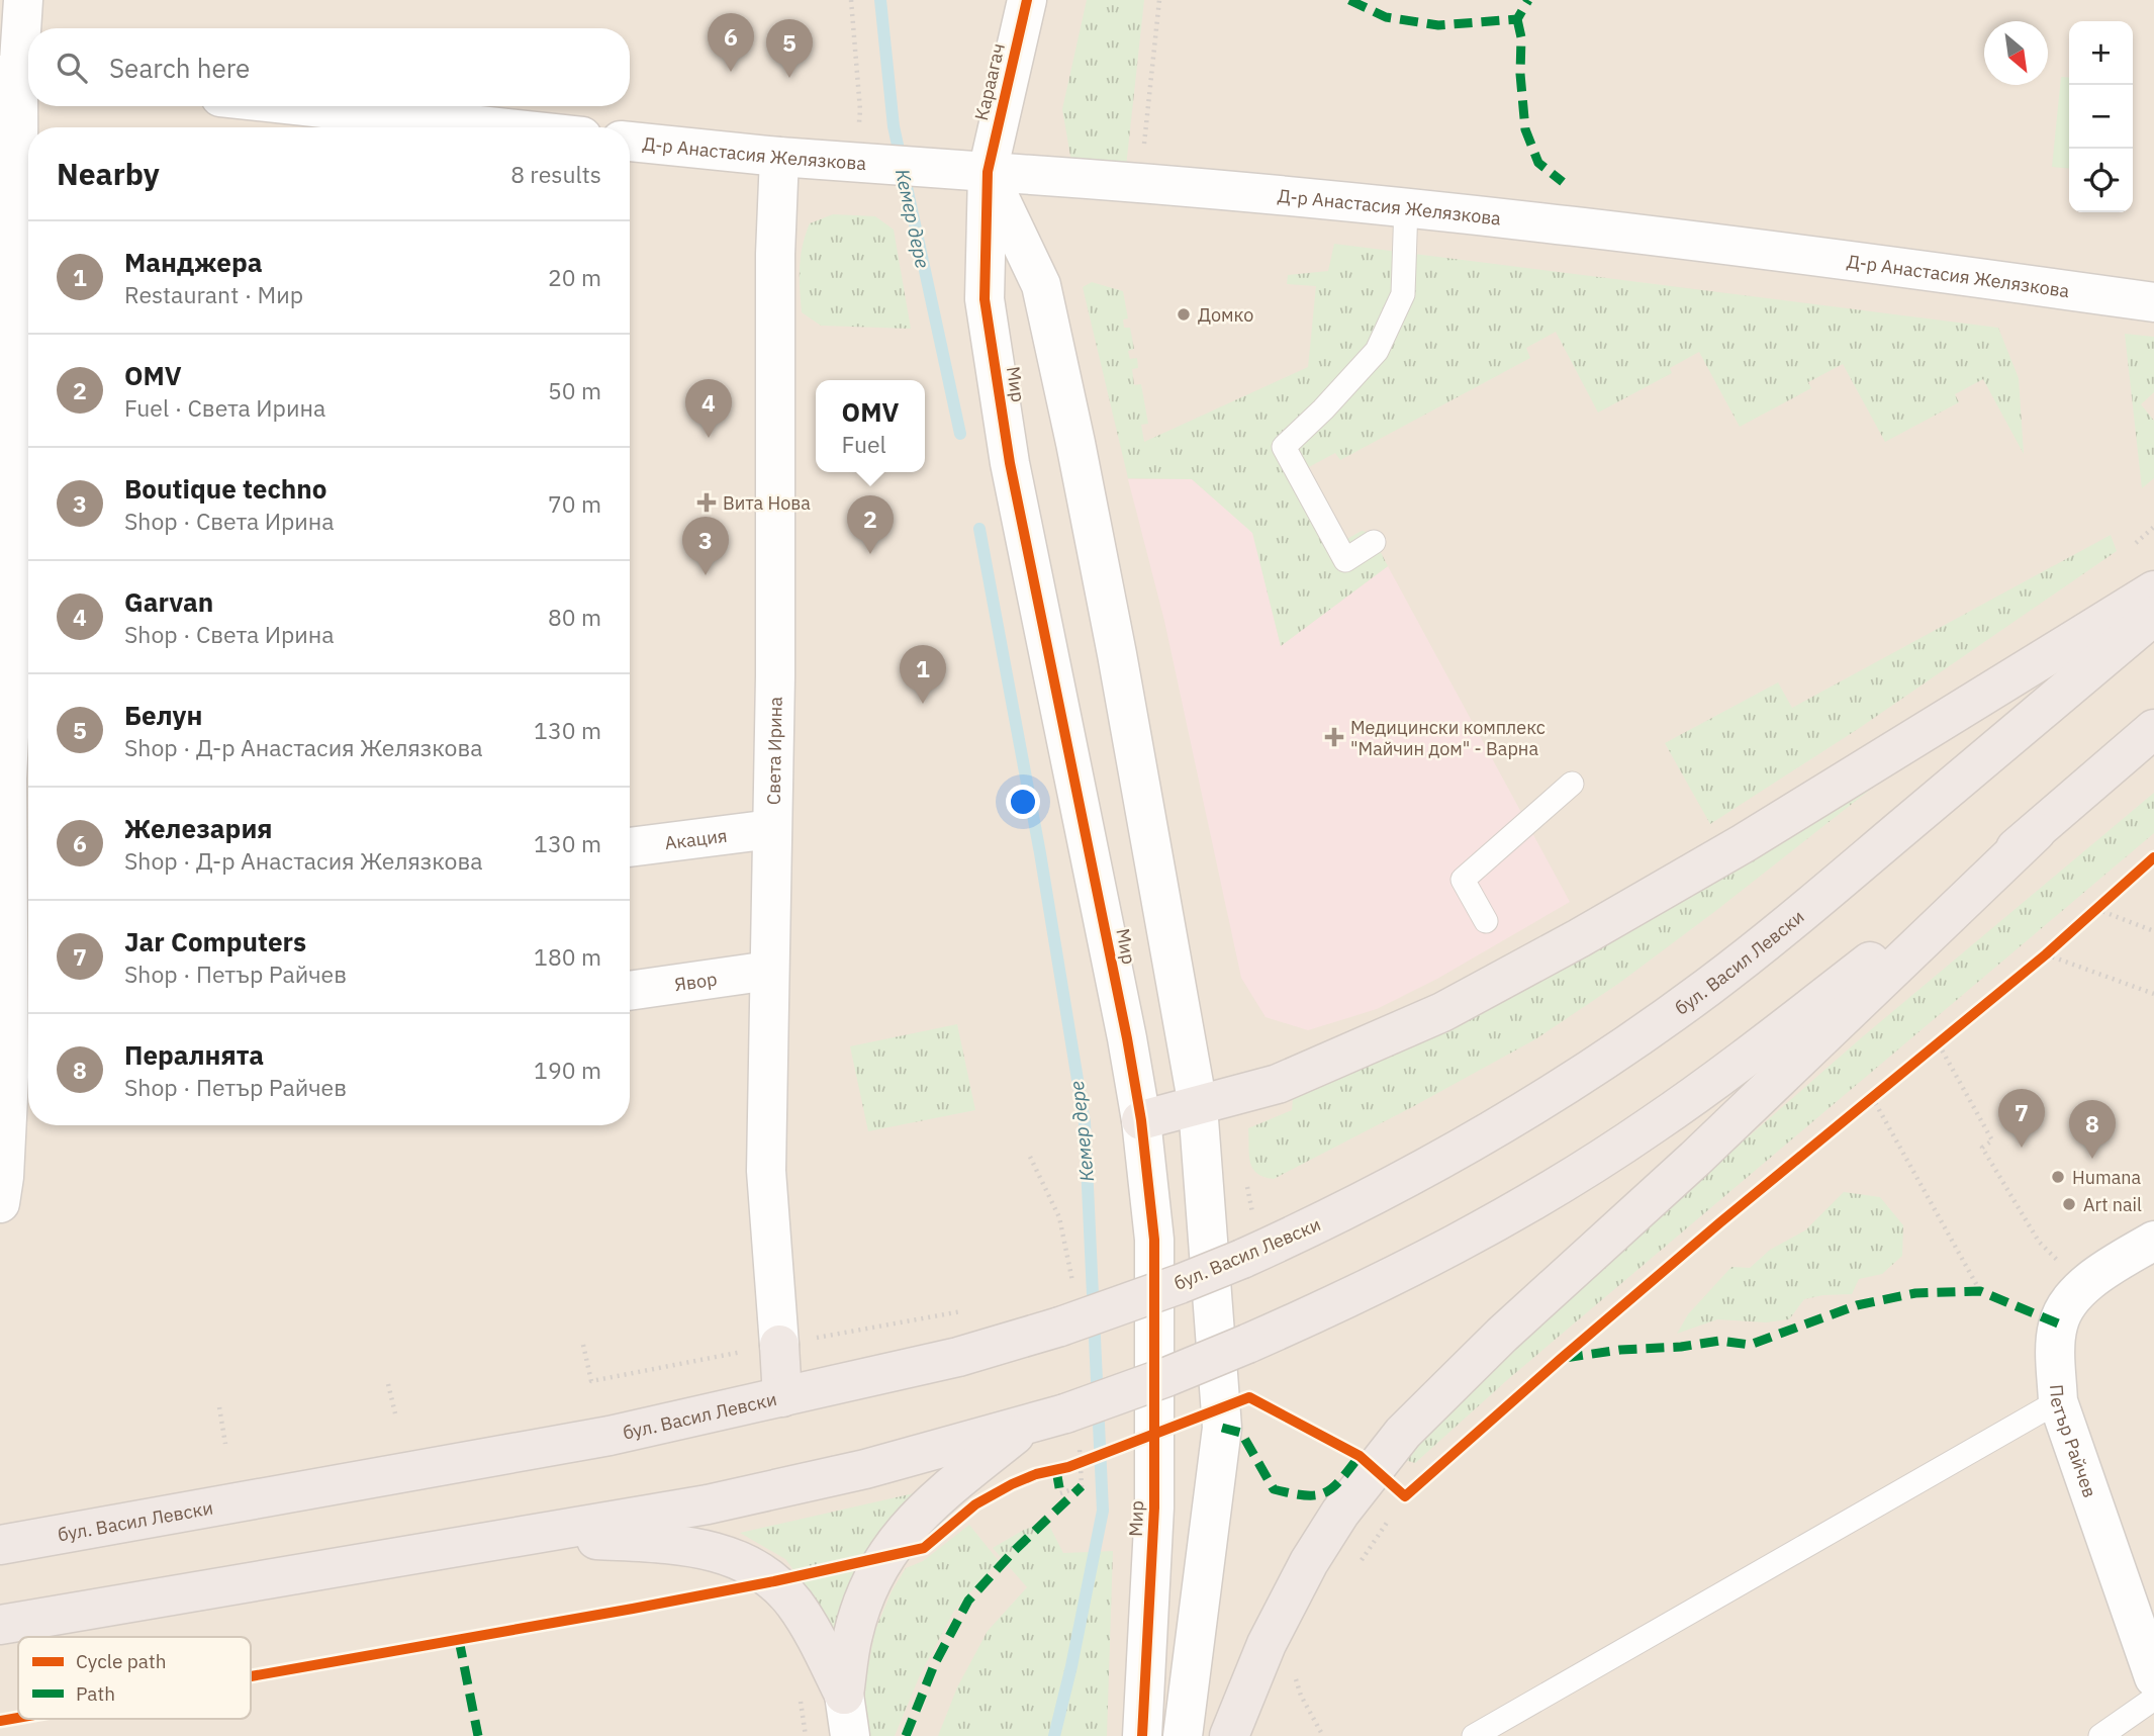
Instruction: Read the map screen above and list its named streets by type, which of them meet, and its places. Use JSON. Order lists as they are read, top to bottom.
{
  "streets": {
    "highway": ["бул. Васил Левски"],
    "street": [
      "Караагач",
      "Д-р Анастасия Желязкова",
      "Мир",
      "Света Ирина",
      "Акация",
      "Явор",
      "Петър Райчев"
    ]
  },
  "crossings": [
    ["Караагач", "Д-р Анастасия Желязкова"],
    ["Караагач", "Мир"],
    ["Д-р Анастасия Желязкова", "Мир"],
    ["Д-р Анастасия Желязкова", "Света Ирина"],
    ["Света Ирина", "Акация"],
    ["Света Ирина", "Явор"]
  ],
  "water": ["Кемер дере"],
  "places": {
    "other": ["Домко", "Humana", "Art nail"],
    "health": ["Вита Нова", "Медицински комплекс \"Майчин дом\" - Варна"]
  },
  "legend": ["Cycle path", "Path"],
  "north": "bottom right",
  "page": {
    "pins": [
      "6",
      "5",
      "4",
      "2",
      "3",
      "1",
      "7",
      "8"
    ],
    "map_buttons": ["+", "−"],
    "search": "Search here",
    "heading": ["Nearby", "8 results"],
    "list": [
      {
        "mark": "1",
        "name": "Манджера",
        "note": "Restaurant · Мир",
        "value": "20 m"
      },
      {
        "mark": "2",
        "name": "OMV",
        "note": "Fuel · Света Ирина",
        "value": "50 m"
      },
      {
        "mark": "3",
        "name": "Boutique techno",
        "note": "Shop · Света Ирина",
        "value": "70 m"
      },
      {
        "mark": "4",
        "name": "Garvan",
        "note": "Shop · Света Ирина",
        "value": "80 m"
      },
      {
        "mark": "5",
        "name": "Белун",
        "note": "Shop · Д-р Анастасия Желязкова",
        "value": "130 m"
      },
      {
        "mark": "6",
        "name": "Железария",
        "note": "Shop · Д-р Анастасия Желязкова",
        "value": "130 m"
      },
      {
        "mark": "7",
        "name": "Jar Computers",
        "note": "Shop · Петър Райчев",
        "value": "180 m"
      },
      {
        "mark": "8",
        "name": "Пералнята",
        "note": "Shop · Петър Райчев",
        "value": "190 m"
      }
    ],
    "popup": ["OMV", "Fuel"]
  }
}
